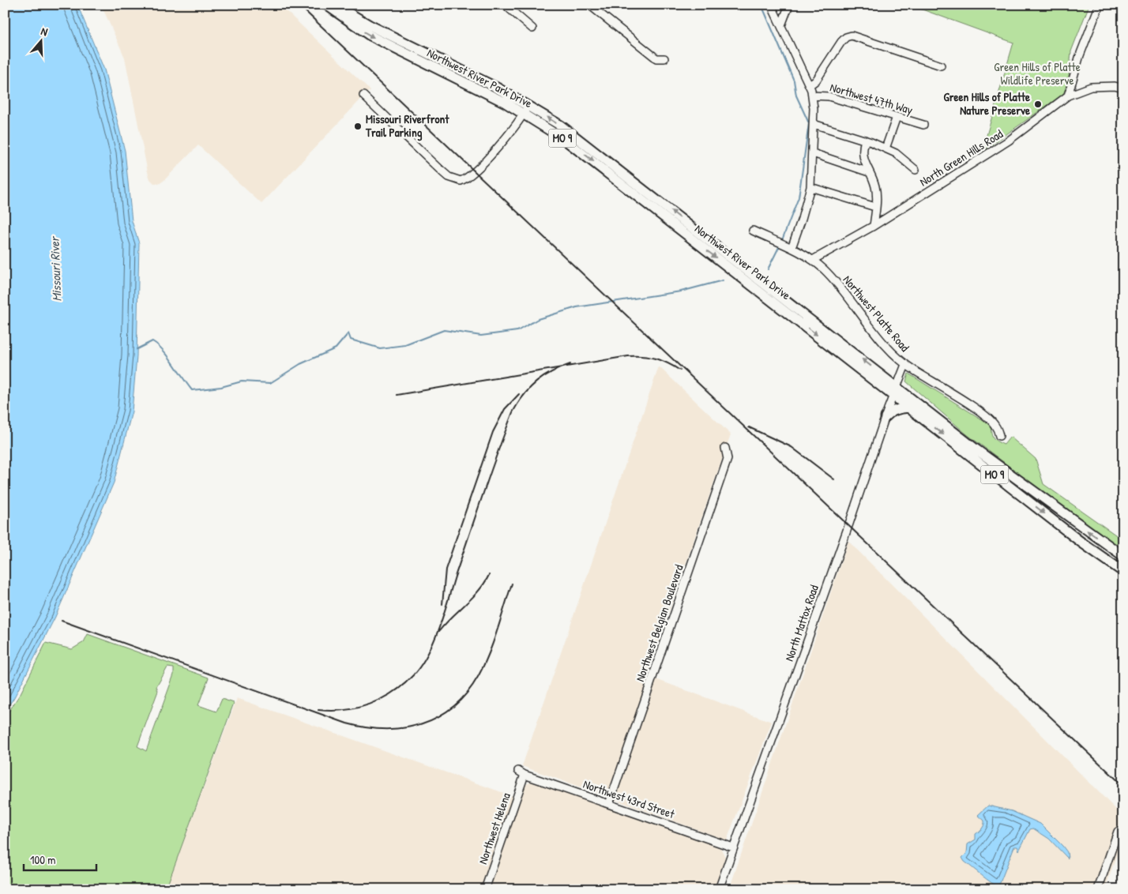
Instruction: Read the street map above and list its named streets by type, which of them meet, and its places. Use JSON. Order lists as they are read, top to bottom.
{
  "streets": {
    "main road": ["Northwest River Park Drive", "MO 9"],
    "street": [
      "Northwest 47th Way",
      "North Green Hills Road",
      "Northwest Platte Road",
      "Northwest Belgian Boulevard",
      "North Mattox Road",
      "Northwest 43rd Street",
      "Northwest Helena"
    ]
  },
  "crossings": [
    ["Northwest River Park Drive", "North Mattox Road"],
    ["North Green Hills Road", "Northwest Platte Road"],
    ["Northwest Platte Road", "North Mattox Road"],
    ["Northwest Belgian Boulevard", "Northwest 43rd Street"],
    ["North Mattox Road", "Northwest 43rd Street"],
    ["Northwest 43rd Street", "Northwest Helena"]
  ],
  "water": ["Missouri River"],
  "parks": ["Green Hills of Platte Wildlife Preserve"],
  "places": ["Green Hills of Platte Nature Preserve", "Missouri Riverfront Trail Parking"],
  "scale_bar": "100 m",
  "north": "top"
}
